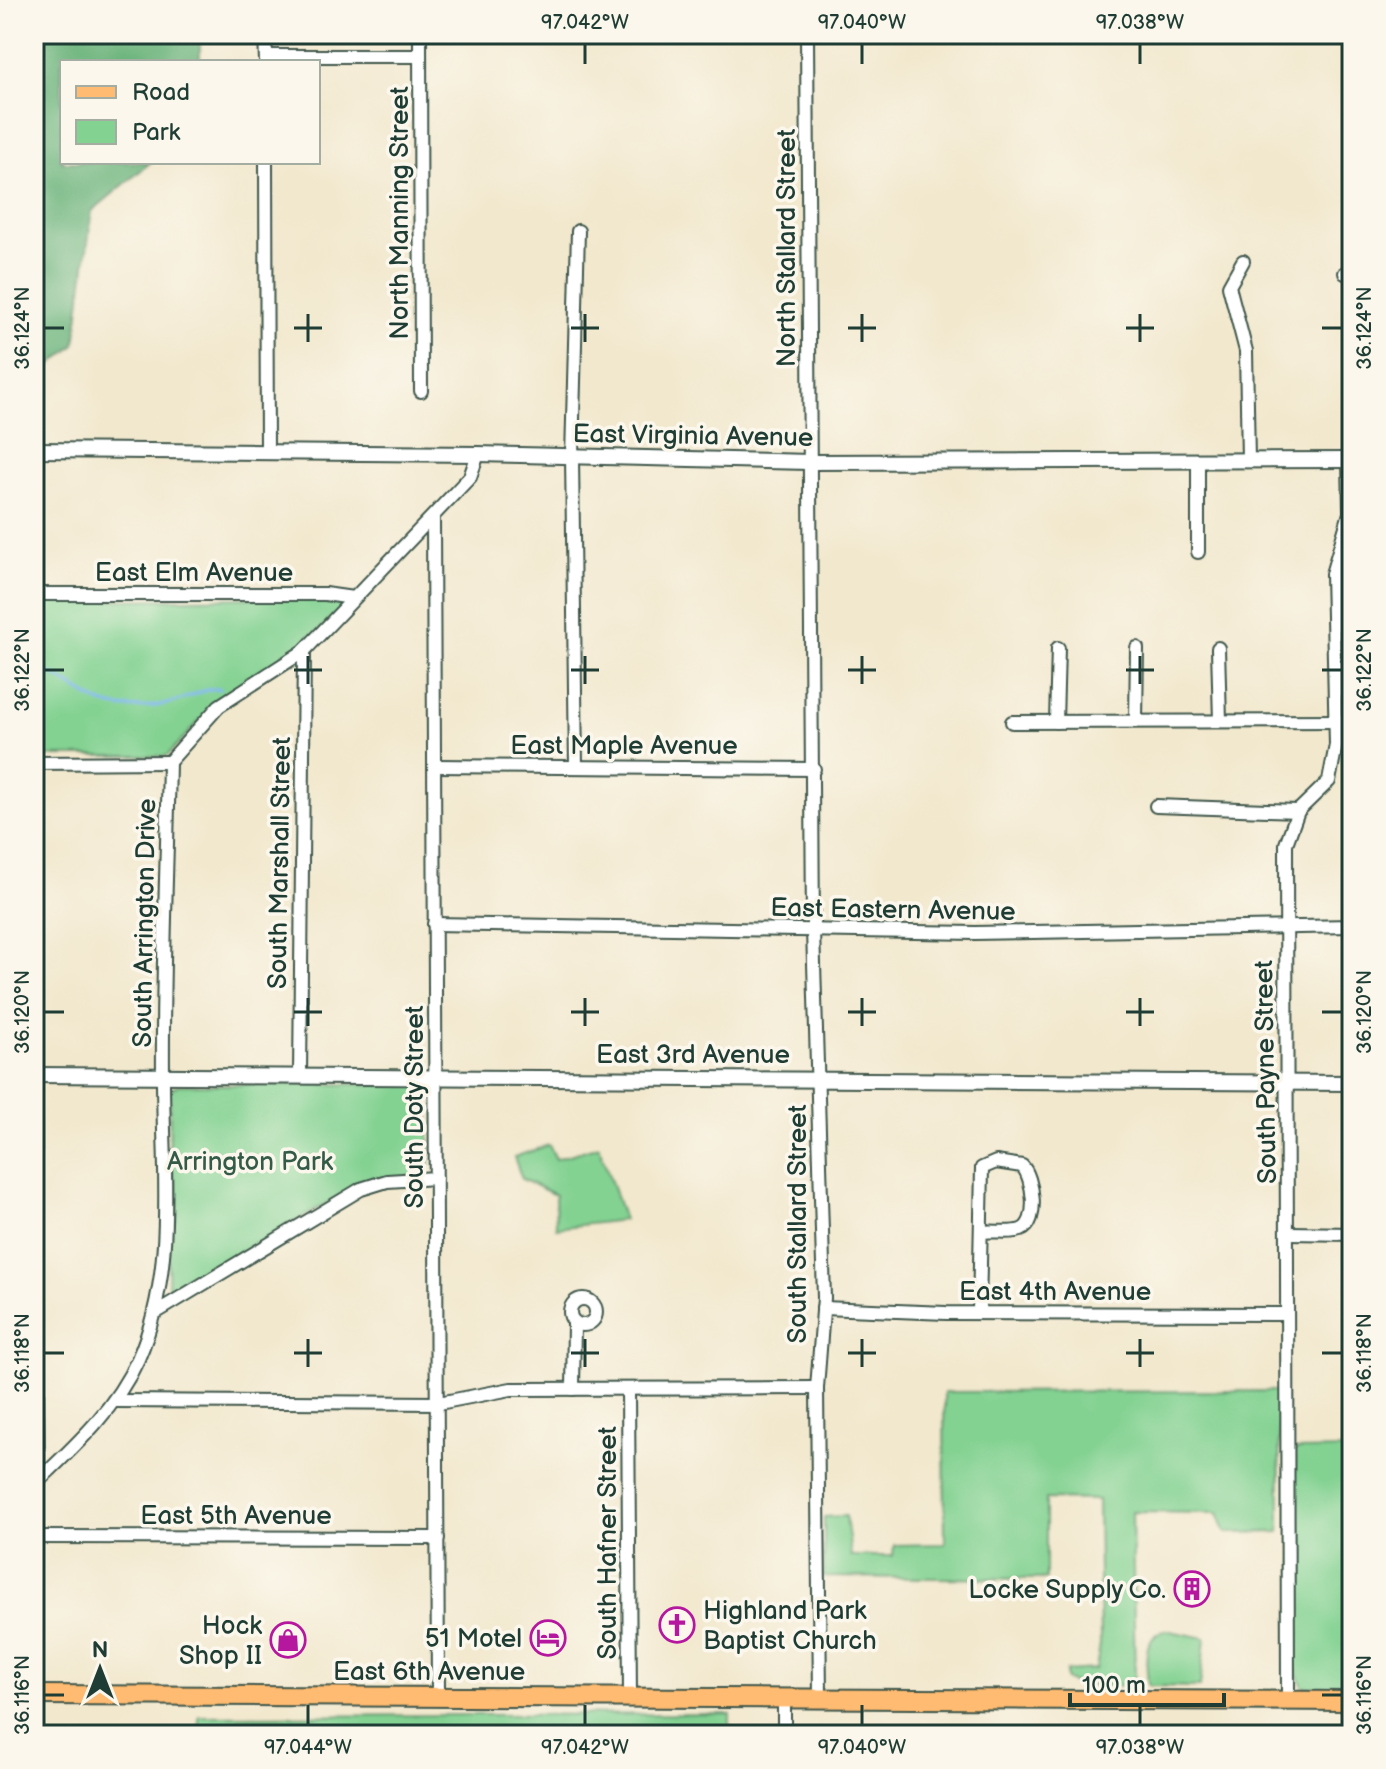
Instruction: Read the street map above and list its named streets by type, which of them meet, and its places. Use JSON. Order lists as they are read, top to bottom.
{
  "streets": {
    "main road": ["East 6th Avenue"],
    "street": [
      "North Manning Street",
      "North Stallard Street",
      "East Virginia Avenue",
      "East Elm Avenue",
      "East Maple Avenue",
      "South Marshall Street",
      "East Eastern Avenue",
      "South Arrington Drive",
      "East 3rd Avenue",
      "South Payne Street",
      "South Doty Street",
      "South Stallard Street",
      "East 4th Avenue",
      "East 5th Avenue",
      "South Hafner Street"
    ]
  },
  "crossings": [
    ["North Stallard Street", "East Virginia Avenue"],
    ["North Stallard Street", "South Stallard Street"],
    ["East Virginia Avenue", "South Arrington Drive"],
    ["East Virginia Avenue", "South Payne Street"],
    ["East Virginia Avenue", "South Stallard Street"],
    ["East Elm Avenue", "South Arrington Drive"],
    ["East Maple Avenue", "South Doty Street"],
    ["East Maple Avenue", "South Stallard Street"],
    ["South Marshall Street", "South Arrington Drive"],
    ["South Marshall Street", "East 3rd Avenue"],
    ["East Eastern Avenue", "South Payne Street"],
    ["East Eastern Avenue", "South Doty Street"],
    ["East Eastern Avenue", "South Stallard Street"],
    ["South Arrington Drive", "East 3rd Avenue"],
    ["South Arrington Drive", "South Doty Street"],
    ["East 3rd Avenue", "South Payne Street"],
    ["East 3rd Avenue", "South Doty Street"],
    ["East 3rd Avenue", "South Stallard Street"],
    ["South Payne Street", "East 4th Avenue"],
    ["South Payne Street", "East 6th Avenue"],
    ["South Doty Street", "East 5th Avenue"],
    ["South Doty Street", "East 6th Avenue"],
    ["South Stallard Street", "East 4th Avenue"],
    ["South Stallard Street", "East 6th Avenue"],
    ["South Hafner Street", "East 6th Avenue"]
  ],
  "parks": ["Arrington Park"],
  "places": {
    "building": ["Locke Supply Co."],
    "church": ["Highland Park Baptist Church"],
    "hotel": ["51 Motel"],
    "shop": ["Hock Shop II"]
  },
  "legend": ["Road", "Park"],
  "scale_bar": "100 m",
  "north": "top",
  "coordinates": [
    "97.042°W",
    "97.040°W",
    "97.038°W",
    "36.124°N",
    "36.122°N",
    "36.120°N",
    "36.118°N",
    "36.116°N",
    "97.044°W"
  ]
}
